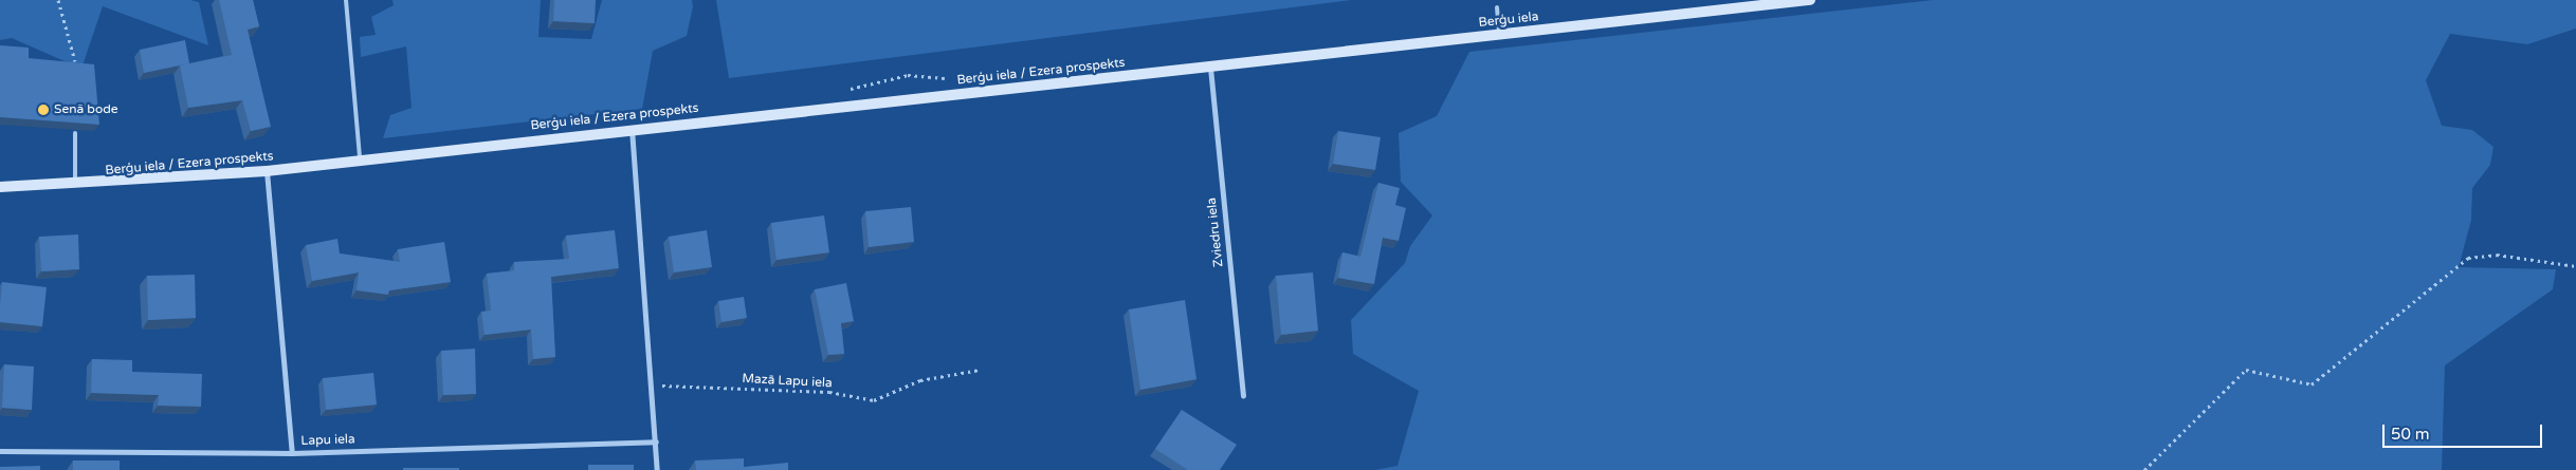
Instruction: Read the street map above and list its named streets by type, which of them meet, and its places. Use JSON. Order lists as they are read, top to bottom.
{
  "streets": {
    "main road": ["Berģu iela", "Berģu iela / Ezera prospekts"],
    "street": ["Zviedru iela", "Lapu iela"],
    "path": ["Mazā Lapu iela"]
  },
  "crossings": [
    ["Berģu iela", "Berģu iela / Ezera prospekts"],
    ["Berģu iela", "Zviedru iela"],
    ["Berģu iela / Ezera prospekts", "Zviedru iela"]
  ],
  "places": ["Senā bode"],
  "scale_bar": "50 m"
}
